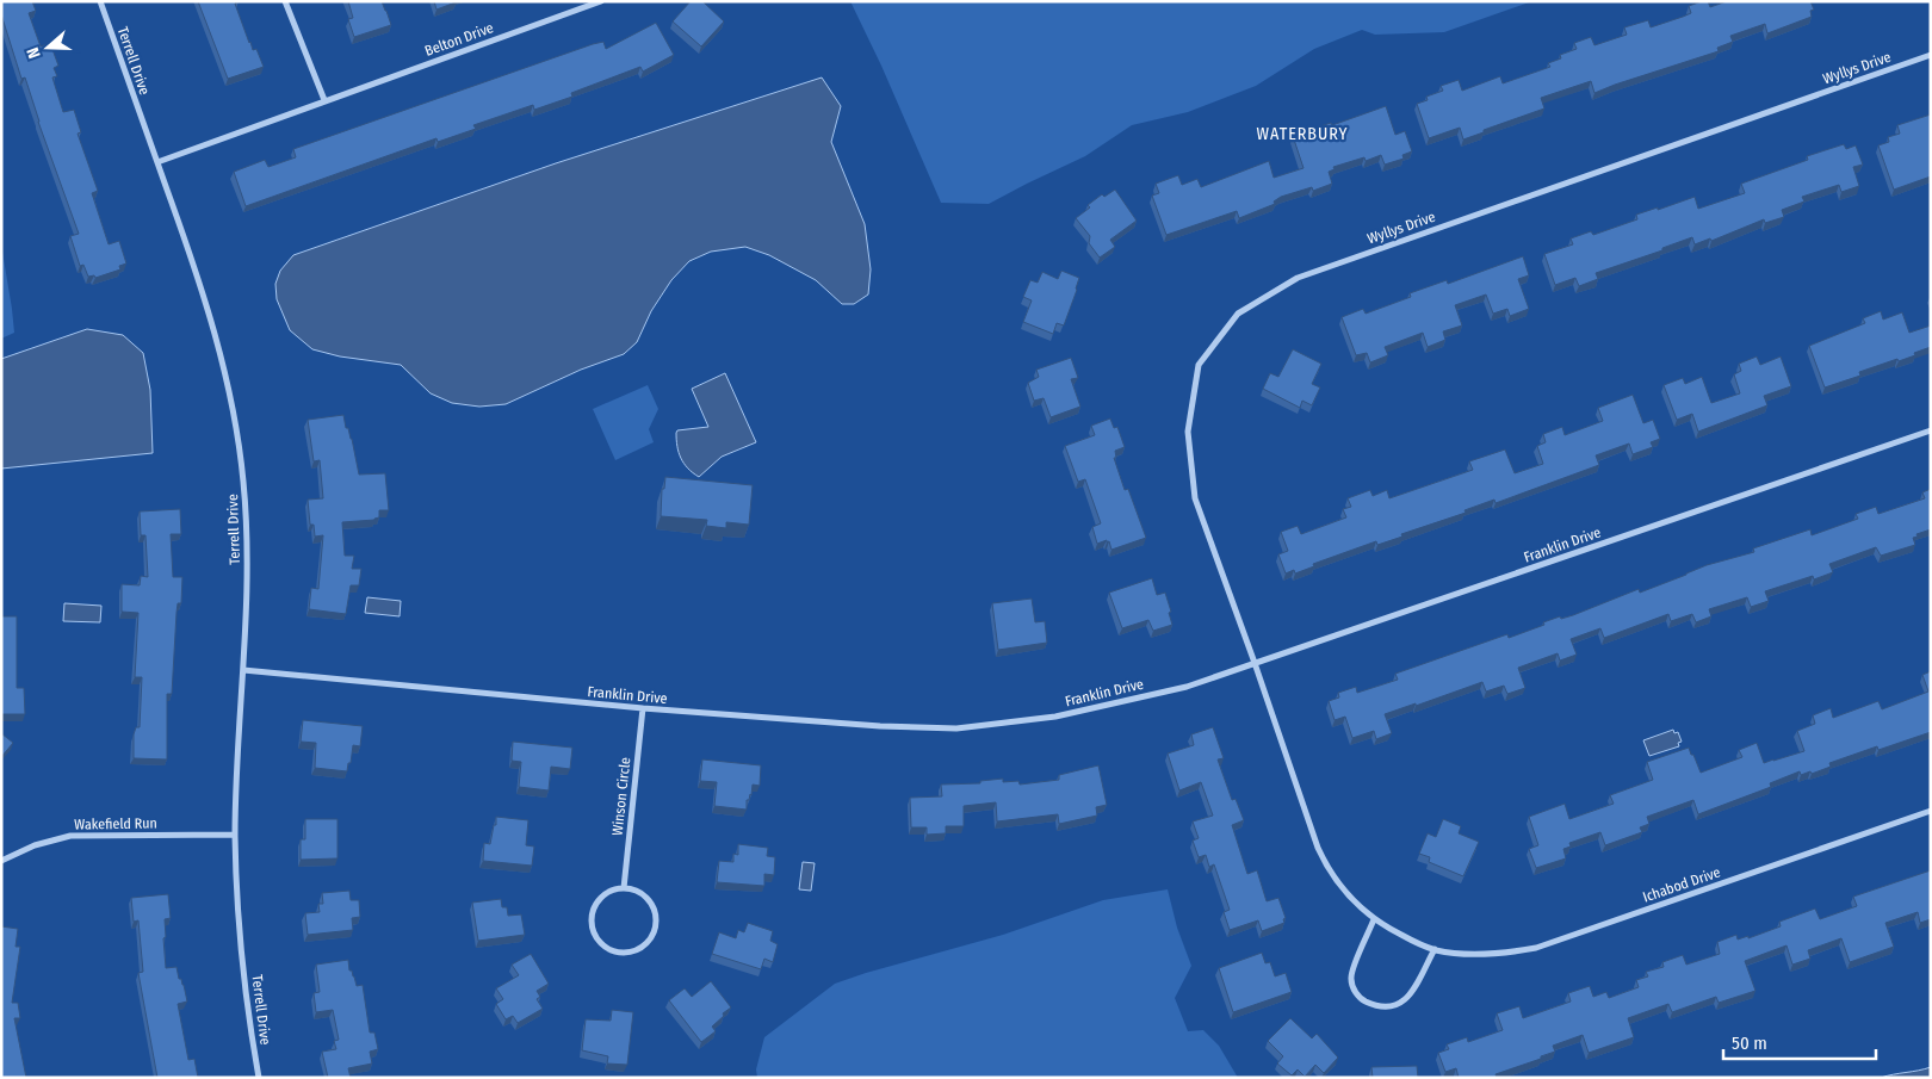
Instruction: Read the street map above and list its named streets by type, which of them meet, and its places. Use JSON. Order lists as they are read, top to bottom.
{
  "streets": {
    "street": [
      "Belton Drive",
      "Terrell Drive",
      "Wyllys Drive",
      "Franklin Drive",
      "Winson Circle",
      "Wakefield Run",
      "Ichabod Drive"
    ]
  },
  "crossings": [
    ["Belton Drive", "Terrell Drive"],
    ["Terrell Drive", "Franklin Drive"],
    ["Terrell Drive", "Wakefield Run"],
    ["Wyllys Drive", "Franklin Drive"],
    ["Wyllys Drive", "Ichabod Drive"],
    ["Franklin Drive", "Winson Circle"],
    ["Franklin Drive", "Ichabod Drive"]
  ],
  "districts": ["WATERBURY"],
  "scale_bar": "50 m",
  "north": "left"
}
